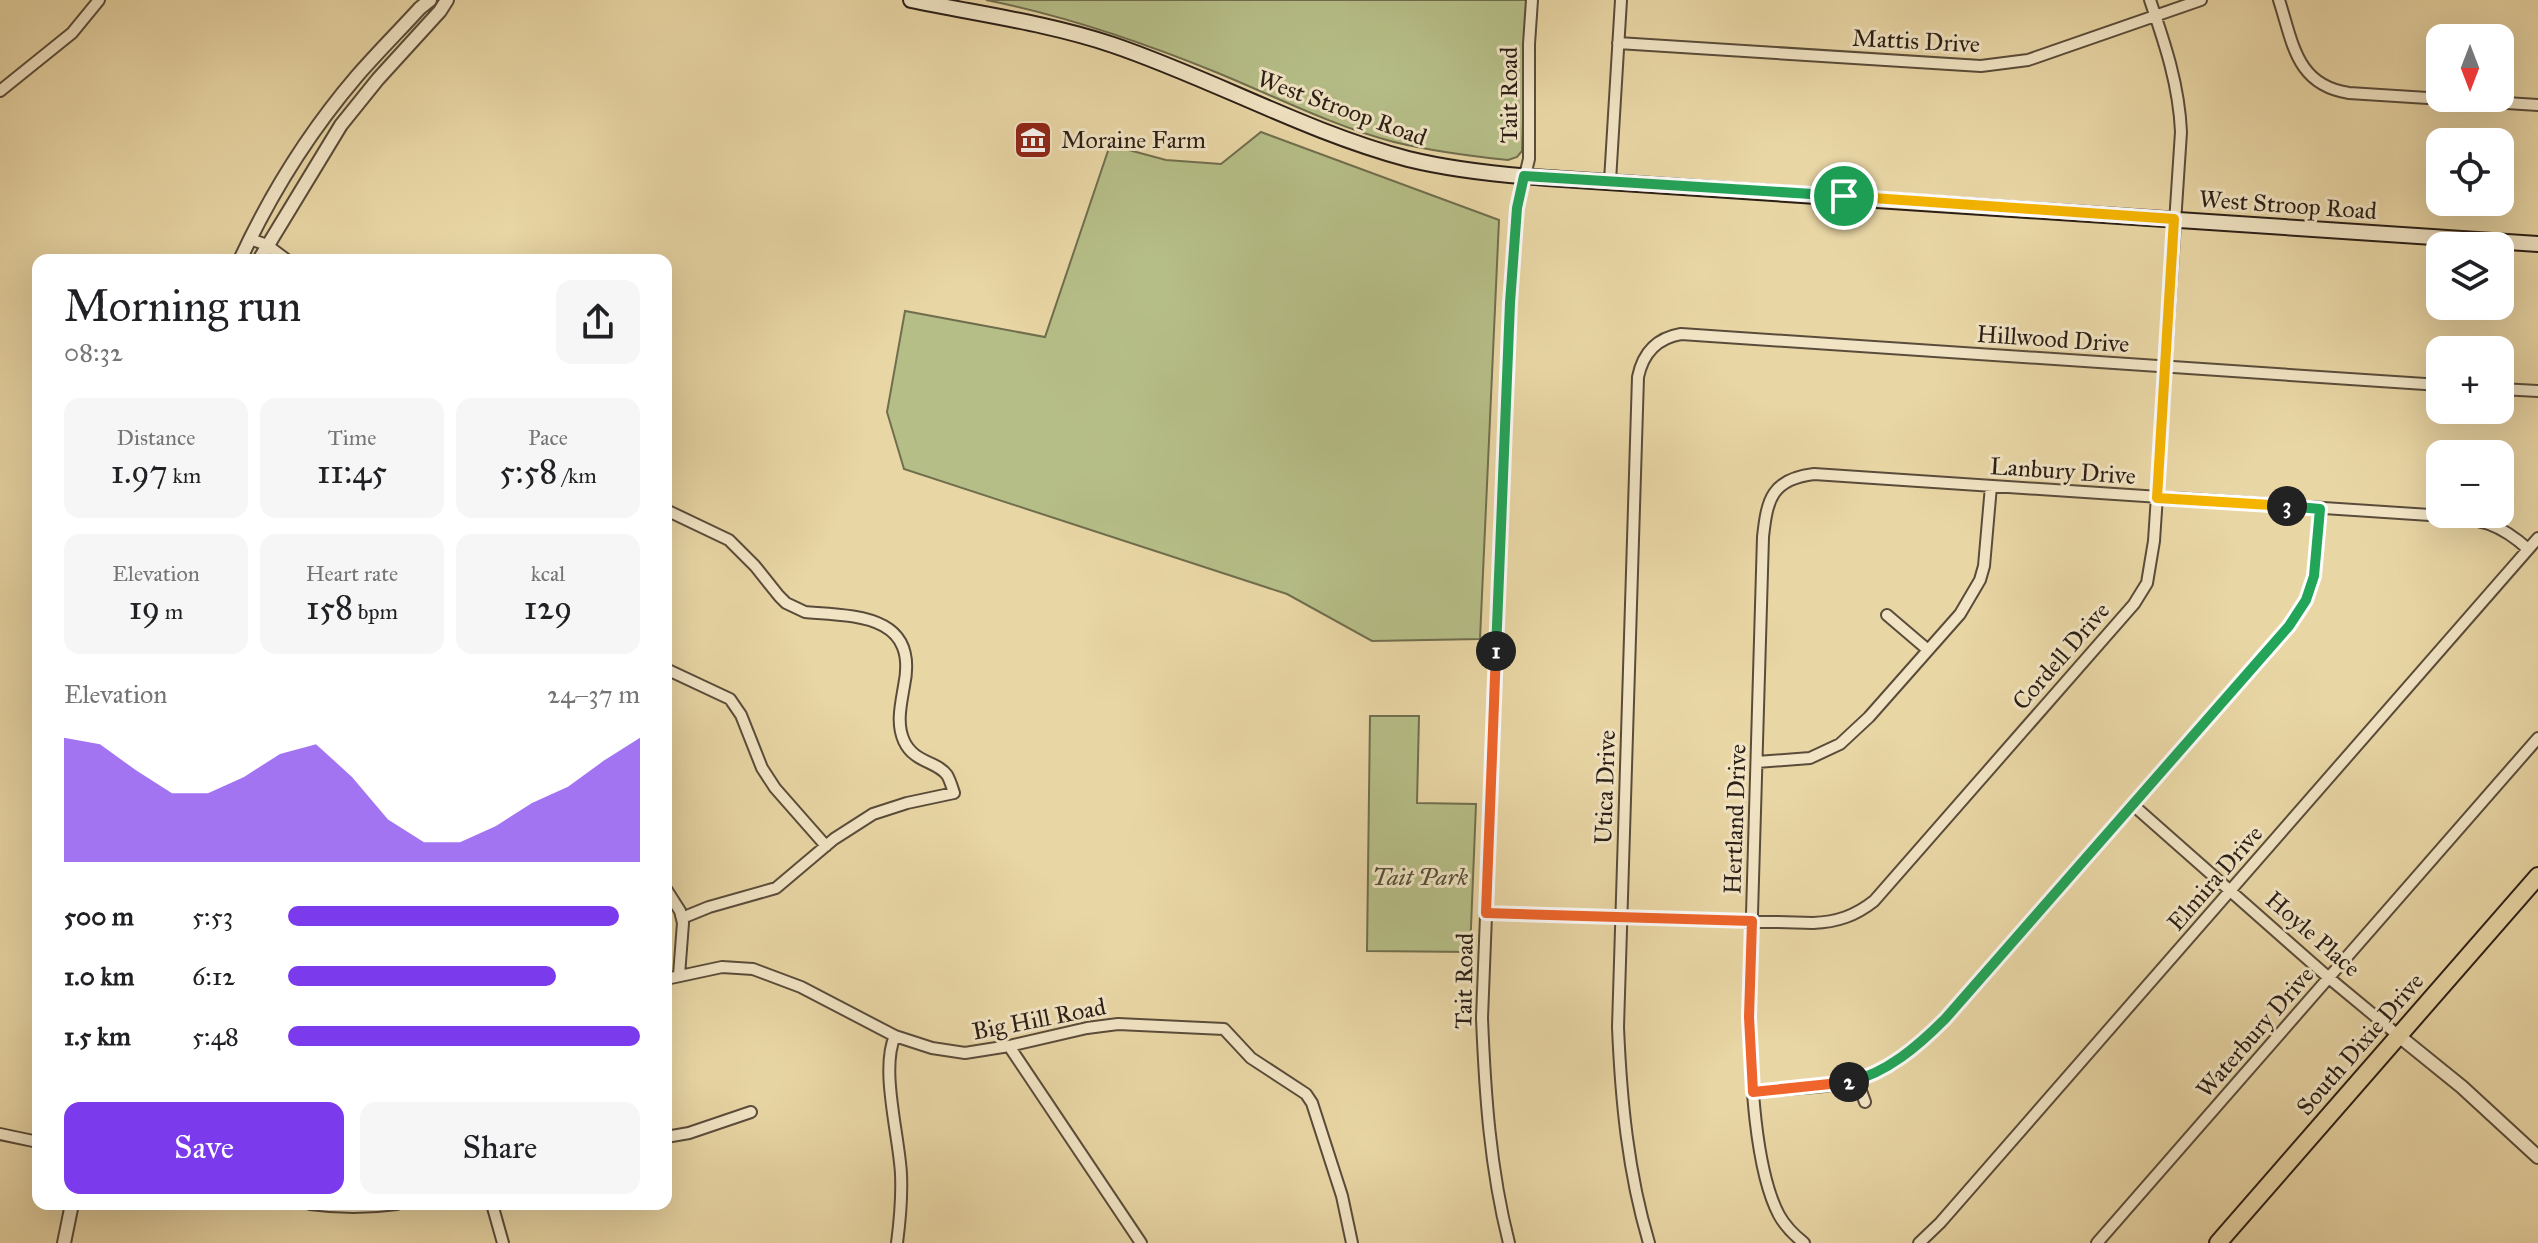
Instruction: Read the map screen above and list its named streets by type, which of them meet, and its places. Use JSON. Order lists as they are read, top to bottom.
{
  "streets": {
    "main road": ["West Stroop Road", "South Dixie Drive"],
    "street": [
      "Mattis Drive",
      "Tait Road",
      "Hillwood Drive",
      "Lanbury Drive",
      "Cordell Drive",
      "Utica Drive",
      "Hertland Drive",
      "Elmira Drive",
      "Hoyle Place",
      "Big Hill Road",
      "Waterbury Drive"
    ]
  },
  "crossings": [
    ["Mattis Drive", "Cordell Drive"],
    ["Tait Road", "West Stroop Road"],
    ["Tait Road", "Cordell Drive"],
    ["West Stroop Road", "Cordell Drive"],
    ["Hillwood Drive", "Cordell Drive"],
    ["Hillwood Drive", "Utica Drive"],
    ["Lanbury Drive", "Cordell Drive"],
    ["Lanbury Drive", "Hertland Drive"],
    ["Lanbury Drive", "Elmira Drive"],
    ["Cordell Drive", "Utica Drive"],
    ["Cordell Drive", "Hertland Drive"],
    ["Elmira Drive", "Hoyle Place"],
    ["Hoyle Place", "Waterbury Drive"],
    ["Hoyle Place", "South Dixie Drive"]
  ],
  "parks": ["Tait Park"],
  "places": {
    "museum": ["Moraine Farm"]
  },
  "north": "bottom",
  "page": {
    "map_buttons": ["+", "−"],
    "heading": ["Morning run", "08:32"],
    "stats": [
      ["Distance", "1.97 km"],
      ["Time", "11:45"],
      ["Pace", "5:58 /km"],
      ["Elevation", "19 m"],
      ["Heart rate", "158 bpm"],
      ["kcal", "129"]
    ],
    "pins": ["3", "1", "2"],
    "chart": ["Elevation", "24–37 m"],
    "list": [
      {
        "name": "500 m",
        "note": "5:53"
      },
      {
        "name": "1.0 km",
        "note": "6:12"
      },
      {
        "name": "1.5 km",
        "note": "5:48"
      }
    ],
    "buttons": ["Save", "Share"]
  }
}
